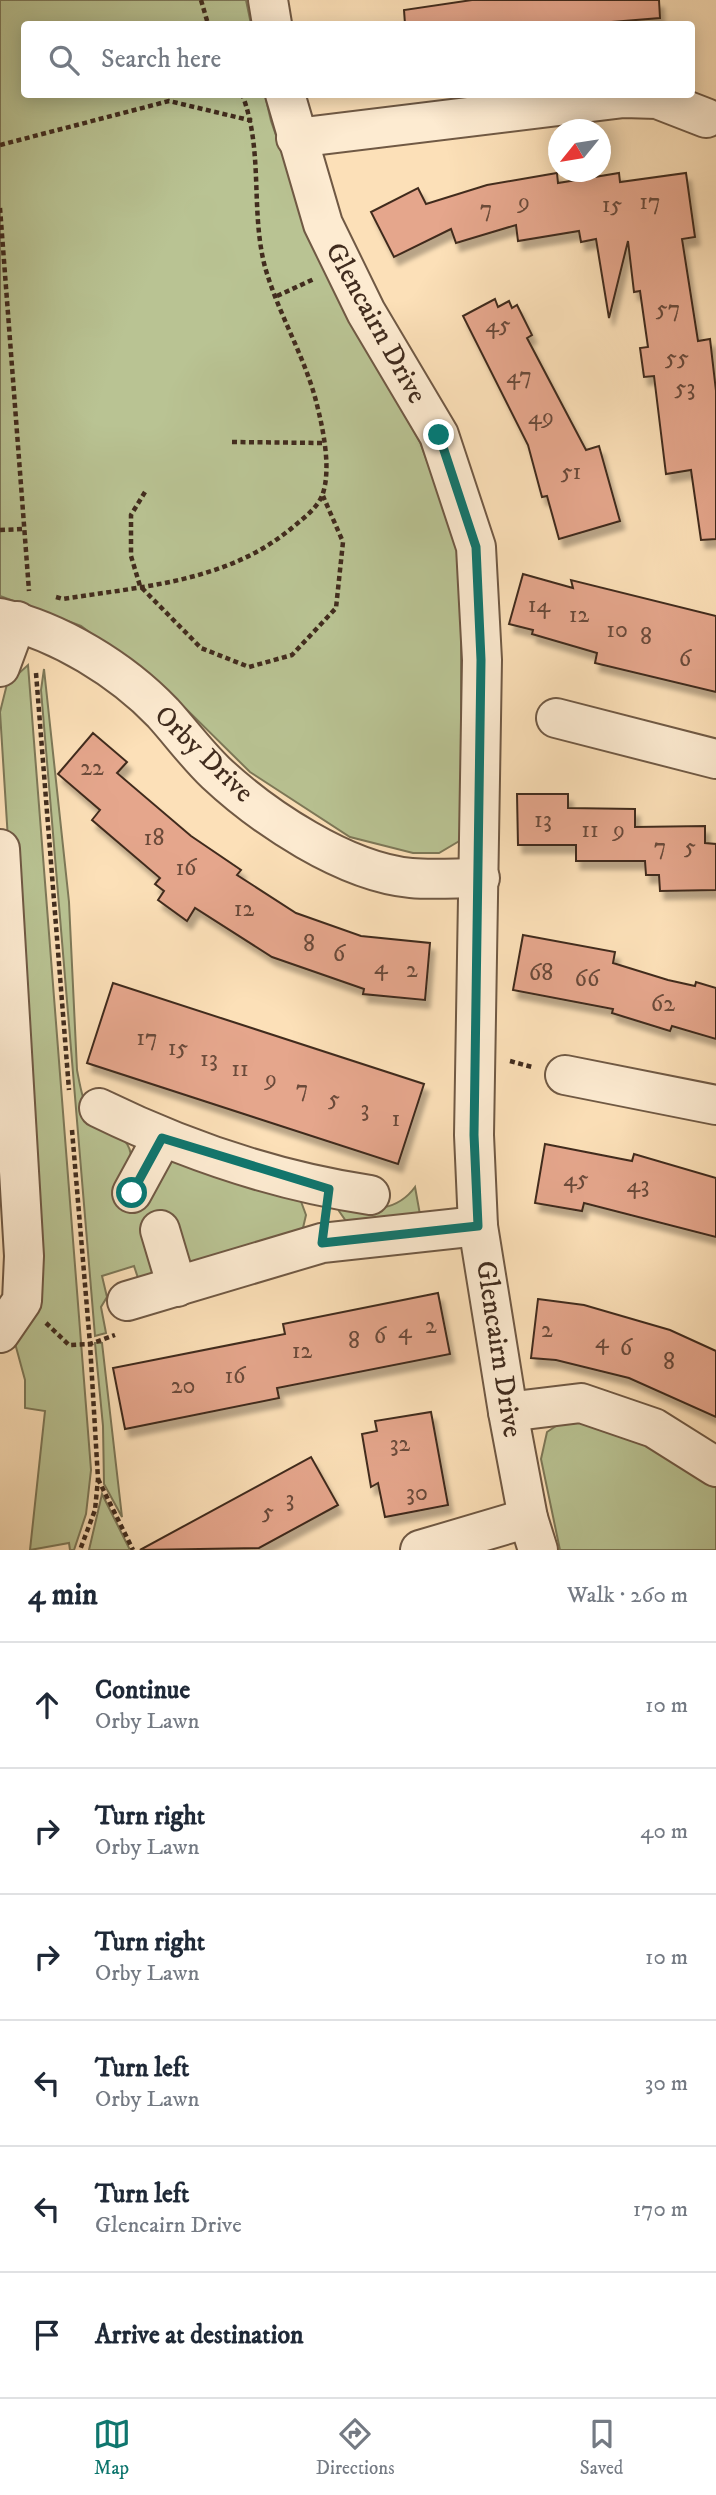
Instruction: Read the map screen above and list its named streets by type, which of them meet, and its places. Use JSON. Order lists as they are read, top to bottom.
{
  "streets": {
    "street": ["Glencairn Drive", "Orby Drive"]
  },
  "crossings": [
    ["Glencairn Drive", "Orby Drive"]
  ],
  "house_numbers": [
    "9",
    "17",
    "15",
    "7",
    "57",
    "45",
    "55",
    "47",
    "53",
    "49",
    "51",
    "14",
    "12",
    "10",
    "8",
    "6",
    "22",
    "13",
    "11",
    "9",
    "18",
    "7",
    "5",
    "16",
    "12",
    "8",
    "6",
    "4",
    "2",
    "68",
    "66",
    "62",
    "17",
    "15",
    "13",
    "11",
    "9",
    "7",
    "5",
    "3",
    "1",
    "45",
    "43",
    "2",
    "2",
    "4",
    "6",
    "8",
    "4",
    "6",
    "12",
    "8",
    "16",
    "20",
    "32",
    "30",
    "3",
    "5"
  ],
  "north": "bottom left",
  "page": {
    "search": "Search here",
    "heading": ["4 min", "Walk · 260 m"],
    "list": [
      ["Continue", "Orby Lawn", "10 m"],
      ["Turn right", "Orby Lawn", "40 m"],
      ["Turn right", "Orby Lawn", "10 m"],
      ["Turn left", "Orby Lawn", "30 m"],
      ["Turn left", "Glencairn Drive", "170 m"],
      "Arrive at destination"
    ],
    "nav": ["Map", "Directions", "Saved"]
  }
}
